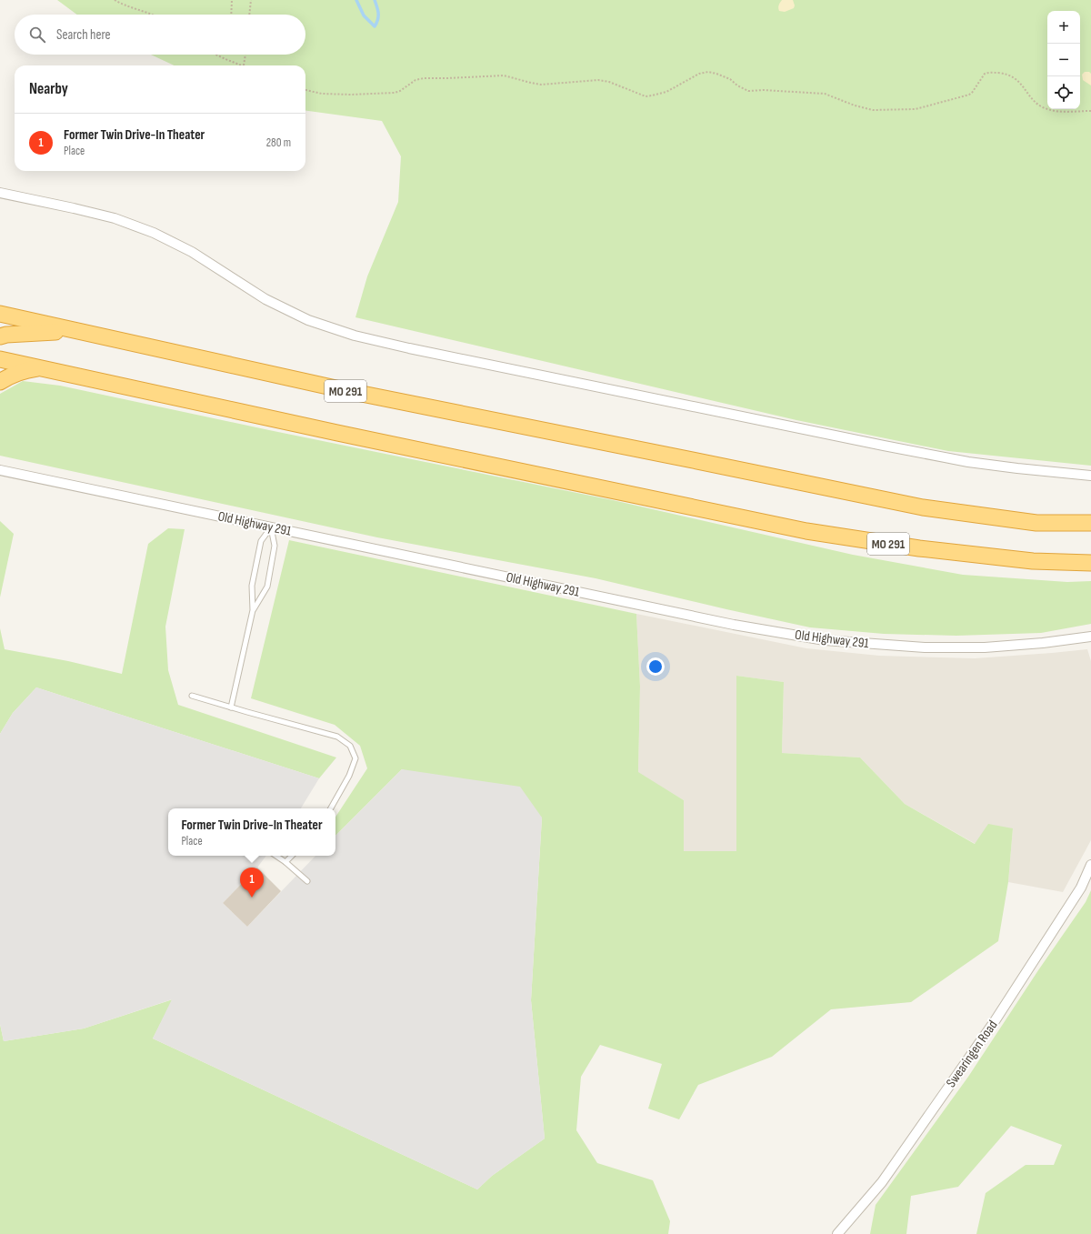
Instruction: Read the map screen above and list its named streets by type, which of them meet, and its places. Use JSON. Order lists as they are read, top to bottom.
{
  "streets": {
    "highway": ["MO 291"],
    "street": ["Old Highway 291", "Swearingen Road"]
  },
  "page": {
    "map_buttons": ["+", "−"],
    "search": "Search here",
    "heading": "Nearby",
    "list": [
      {
        "mark": "1",
        "name": "Former Twin Drive-In Theater",
        "note": "Place",
        "value": "280 m"
      }
    ],
    "popup": ["Former Twin Drive-In Theater", "Place"],
    "pins": "1"
  }
}
